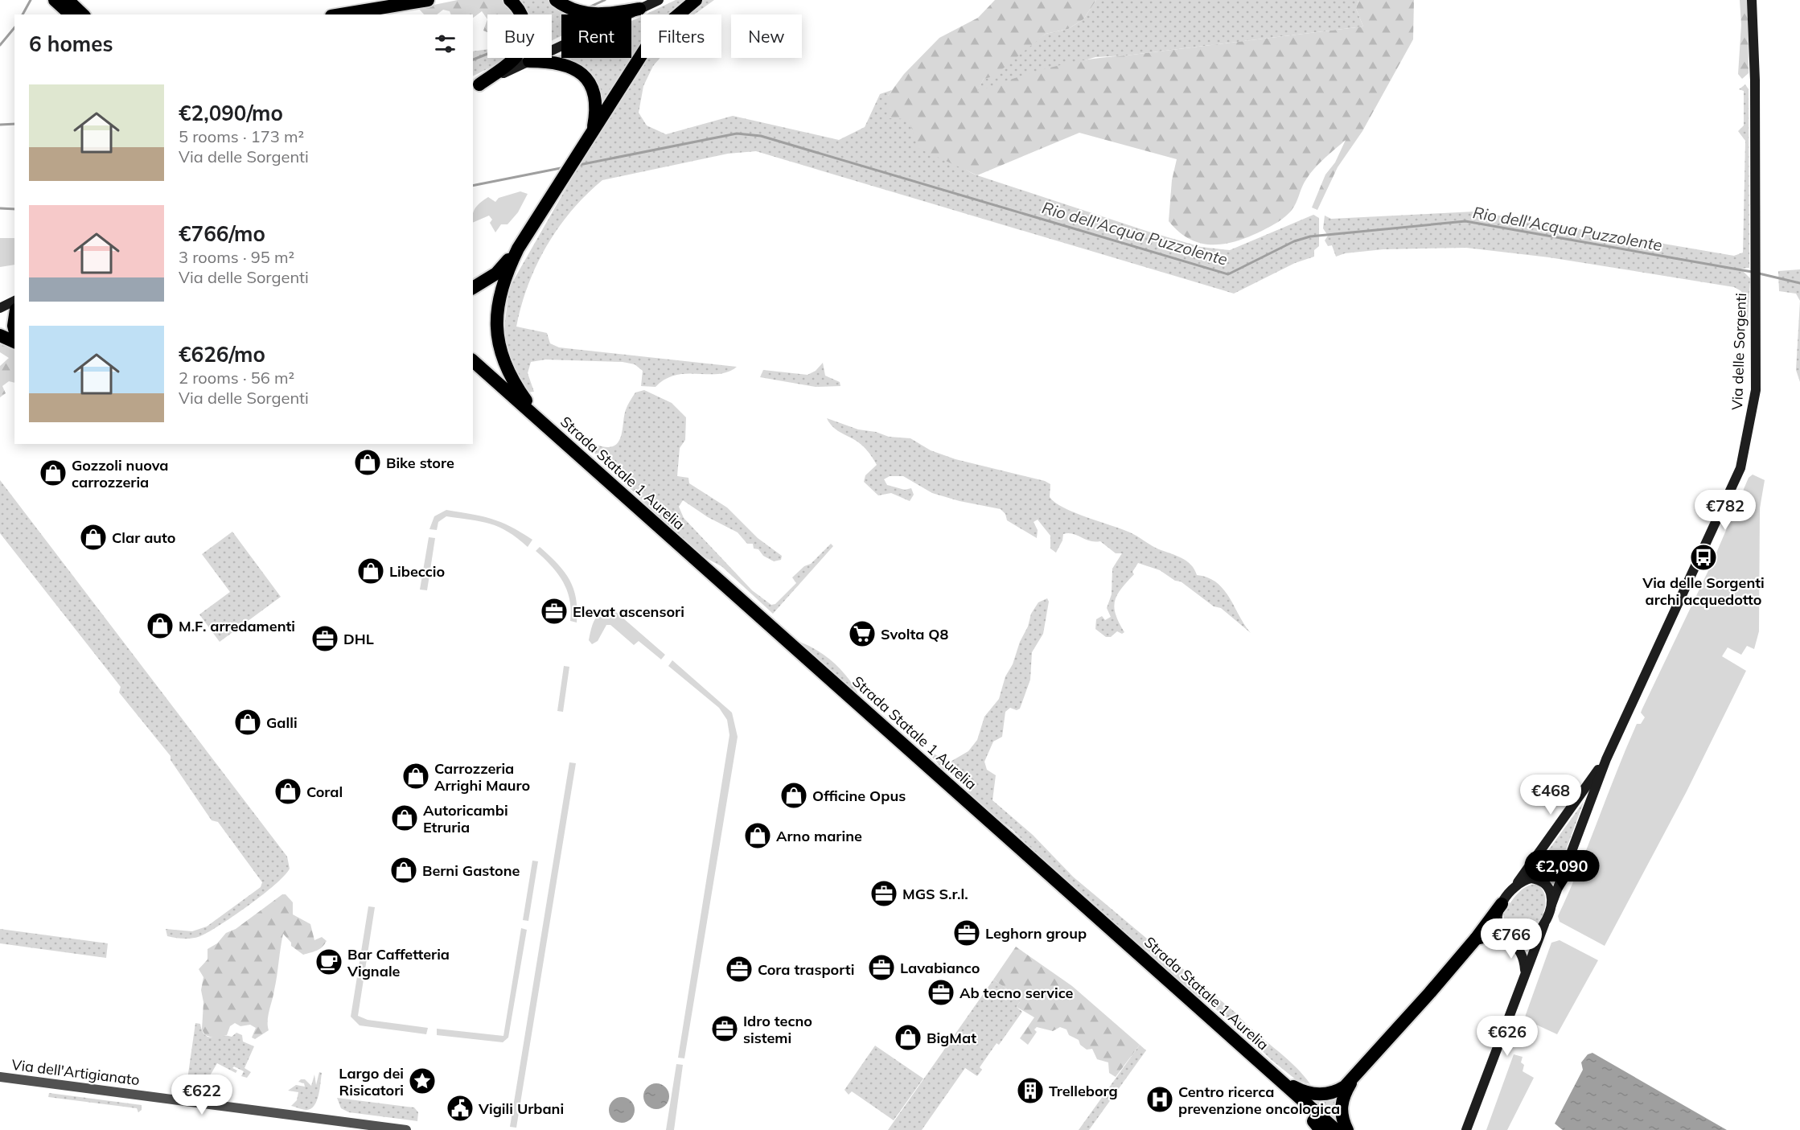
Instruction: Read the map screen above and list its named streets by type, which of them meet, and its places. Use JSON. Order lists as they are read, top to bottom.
{
  "streets": {
    "highway": ["Strada Statale 1 Aurelia"],
    "main road": ["Via delle Sorgenti"],
    "street": ["Via dell'Artigianato"]
  },
  "water": ["Rio dell'Acqua Puzzolente"],
  "places": {
    "shop": [
      "Bike store",
      "Gozzoli nuova carrozzeria",
      "Clar auto",
      "Libeccio",
      "M.F. arredamenti",
      "Galli",
      "Carrozzeria Arrighi Mauro",
      "Coral",
      "Officine Opus",
      "Autoricambi Etruria",
      "Arno marine",
      "Berni Gastone",
      "BigMat"
    ],
    "bus stop": ["Via delle Sorgenti archi acquedotto"],
    "office": [
      "Elevat ascensori",
      "DHL",
      "MGS S.r.l.",
      "Leghorn group",
      "Lavabianco",
      "Cora trasporti",
      "Ab tecno service",
      "Idro tecno sistemi"
    ],
    "supermarket": ["Svolta Q8"],
    "cafe": ["Bar Caffetteria Vignale"],
    "place": ["Largo dei Risicatori"],
    "building": ["Trelleborg"],
    "hospital": ["Centro ricerca prevenzione oncologica"],
    "public building": ["Vigili Urbani"]
  },
  "page": {
    "chip": [
      "Buy",
      "Rent",
      "Filters",
      "New"
    ],
    "heading": "6 homes",
    "list": [
      {
        "name": "€2,090/mo",
        "note": "5 rooms · 173 m² · Via delle Sorgenti"
      },
      {
        "name": "€766/mo",
        "note": "3 rooms · 95 m² · Via delle Sorgenti"
      },
      {
        "name": "€626/mo",
        "note": "2 rooms · 56 m² · Via delle Sorgenti"
      }
    ],
    "price": [
      "€782",
      "€468",
      "€2,090",
      "€766",
      "€626",
      "€622"
    ]
  }
}
